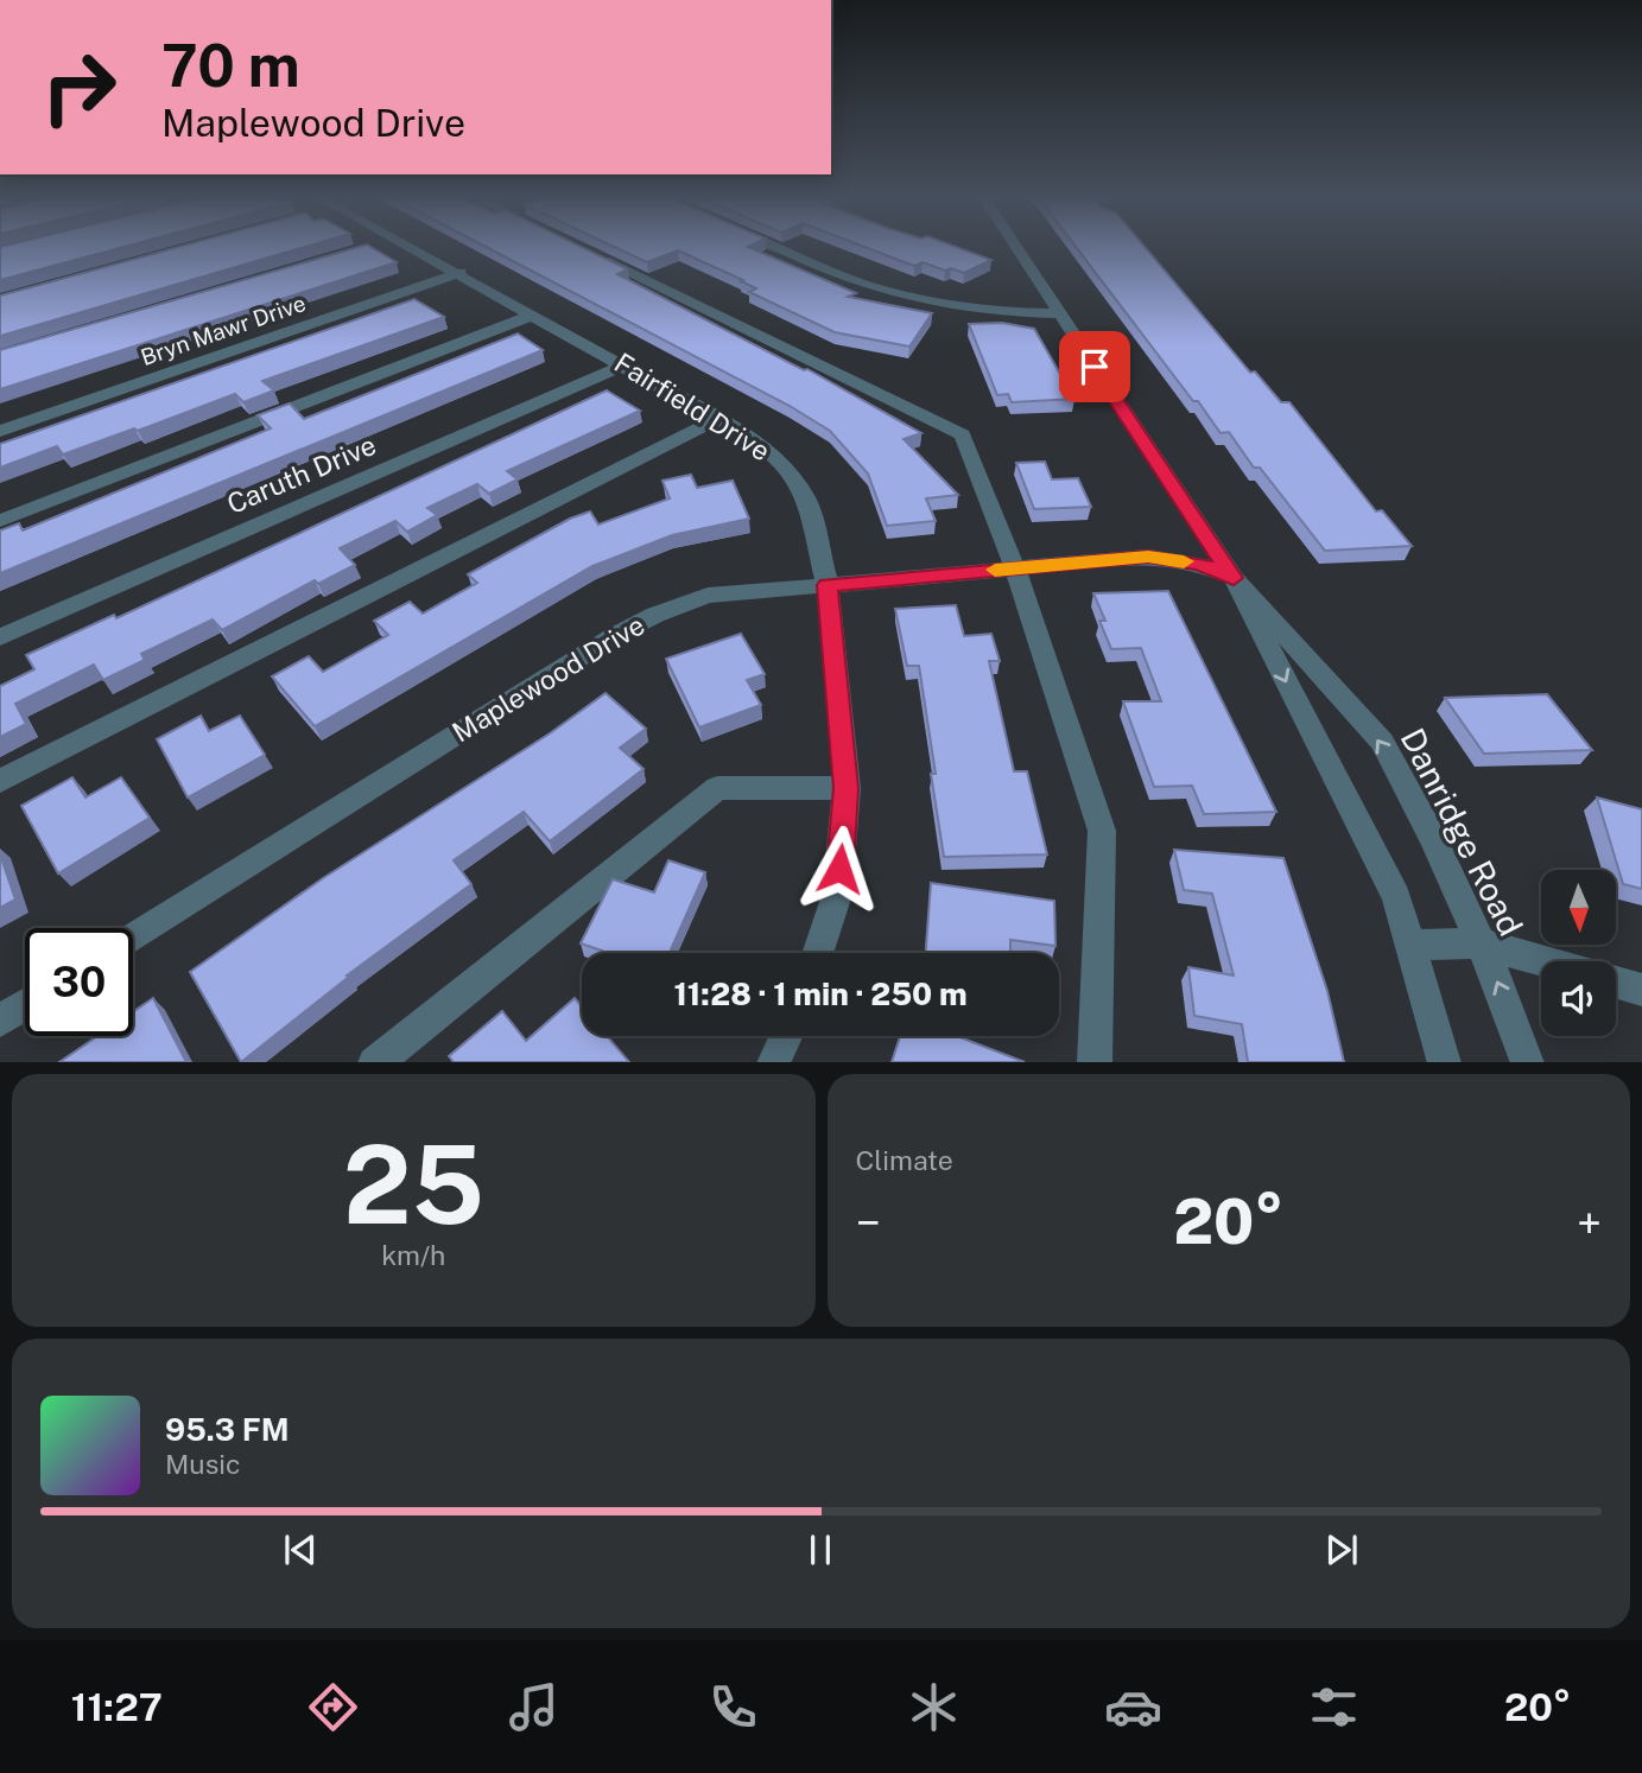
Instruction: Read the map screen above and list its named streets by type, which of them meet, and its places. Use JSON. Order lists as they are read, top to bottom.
{
  "streets": {
    "street": [
      "Bryn Mawr Drive",
      "Fairfield Drive",
      "Caruth Drive",
      "Maplewood Drive",
      "Danridge Road"
    ]
  },
  "crossings": [
    ["Bryn Mawr Drive", "Fairfield Drive"],
    ["Fairfield Drive", "Caruth Drive"],
    ["Fairfield Drive", "Maplewood Drive"],
    ["Maplewood Drive", "Danridge Road"]
  ],
  "north": "bottom",
  "page": {
    "turn": ["70 m", "Maplewood Drive"],
    "limit": "30",
    "trip": "11:28 · 1 min · 250 m",
    "tile": [
      ["25", "km/h"],
      "Climate"
    ],
    "heat": ["−", "20°", "+"],
    "song": ["95.3 FM", "Music"],
    "tabs": ["11:27", "20°"]
  }
}
